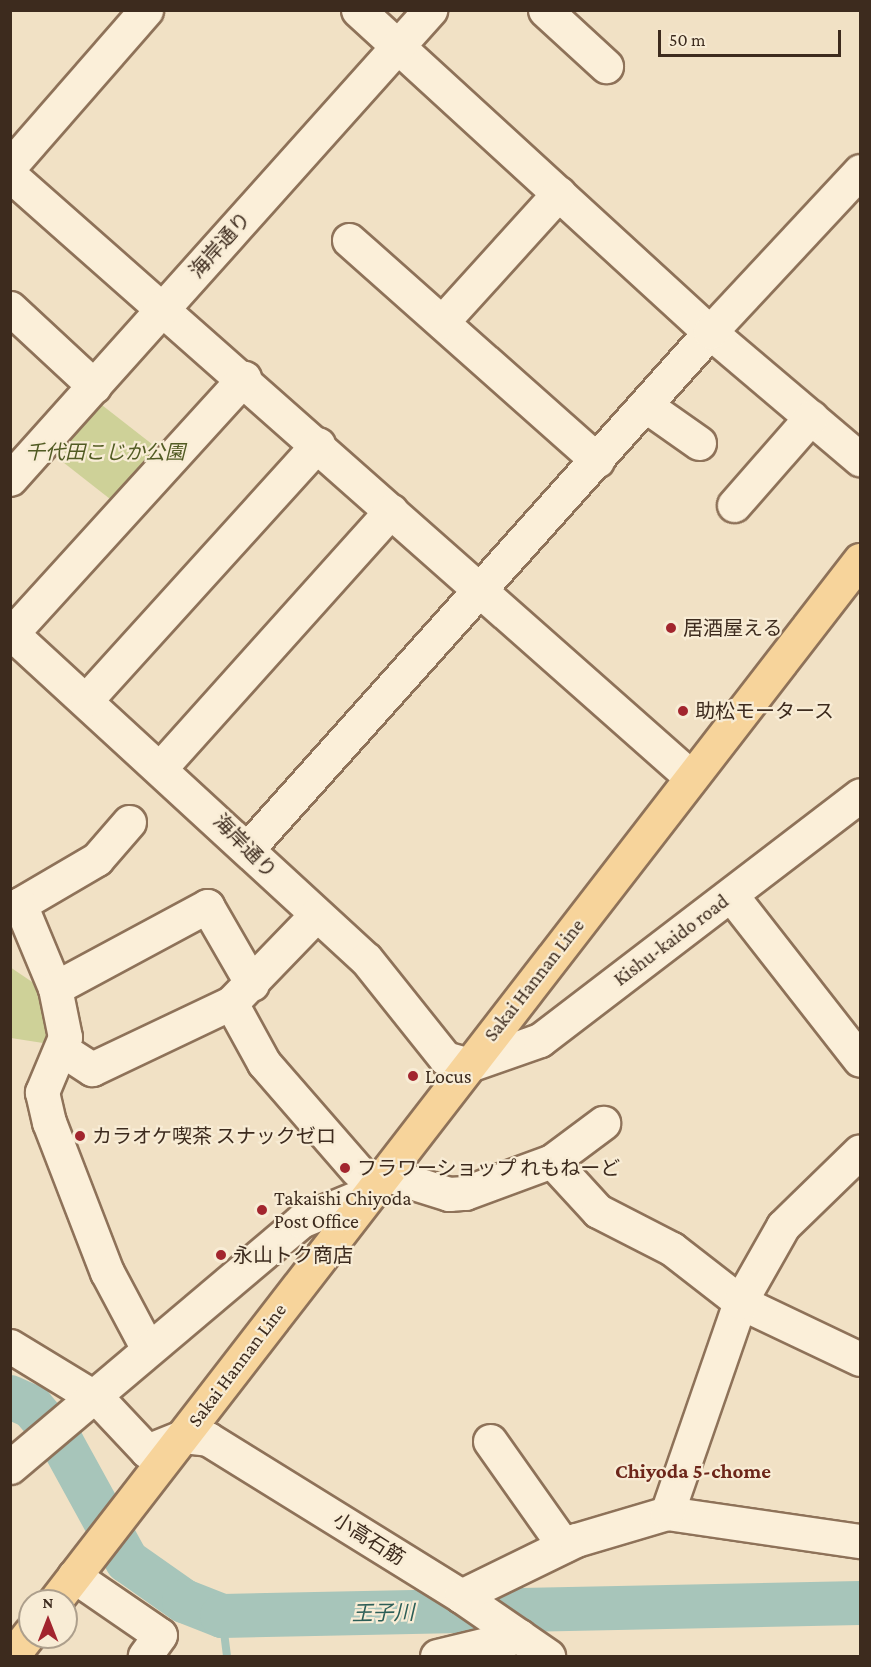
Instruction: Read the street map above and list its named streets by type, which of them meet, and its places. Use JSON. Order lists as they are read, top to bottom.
{
  "streets": {
    "main road": ["Sakai Hannan Line"],
    "street": ["海岸通り", "Kishu-kaido road", "小高石筋"]
  },
  "crossings": [
    ["海岸通り", "Kishu-kaido road"],
    ["海岸通り", "Sakai Hannan Line"],
    ["Kishu-kaido road", "Sakai Hannan Line"],
    ["Sakai Hannan Line", "小高石筋"]
  ],
  "districts": ["Chiyoda 5-chome"],
  "water": ["王子川"],
  "parks": ["千代田こじか公園"],
  "places": [
    "居酒屋える",
    "助松モータース",
    "Locus",
    "カラオケ喫茶 スナックゼロ",
    "フラワーショップ れもねーど",
    "Takaishi Chiyoda Post Office",
    "永山トク商店"
  ],
  "scale_bar": "50 m",
  "north": "top"
}
